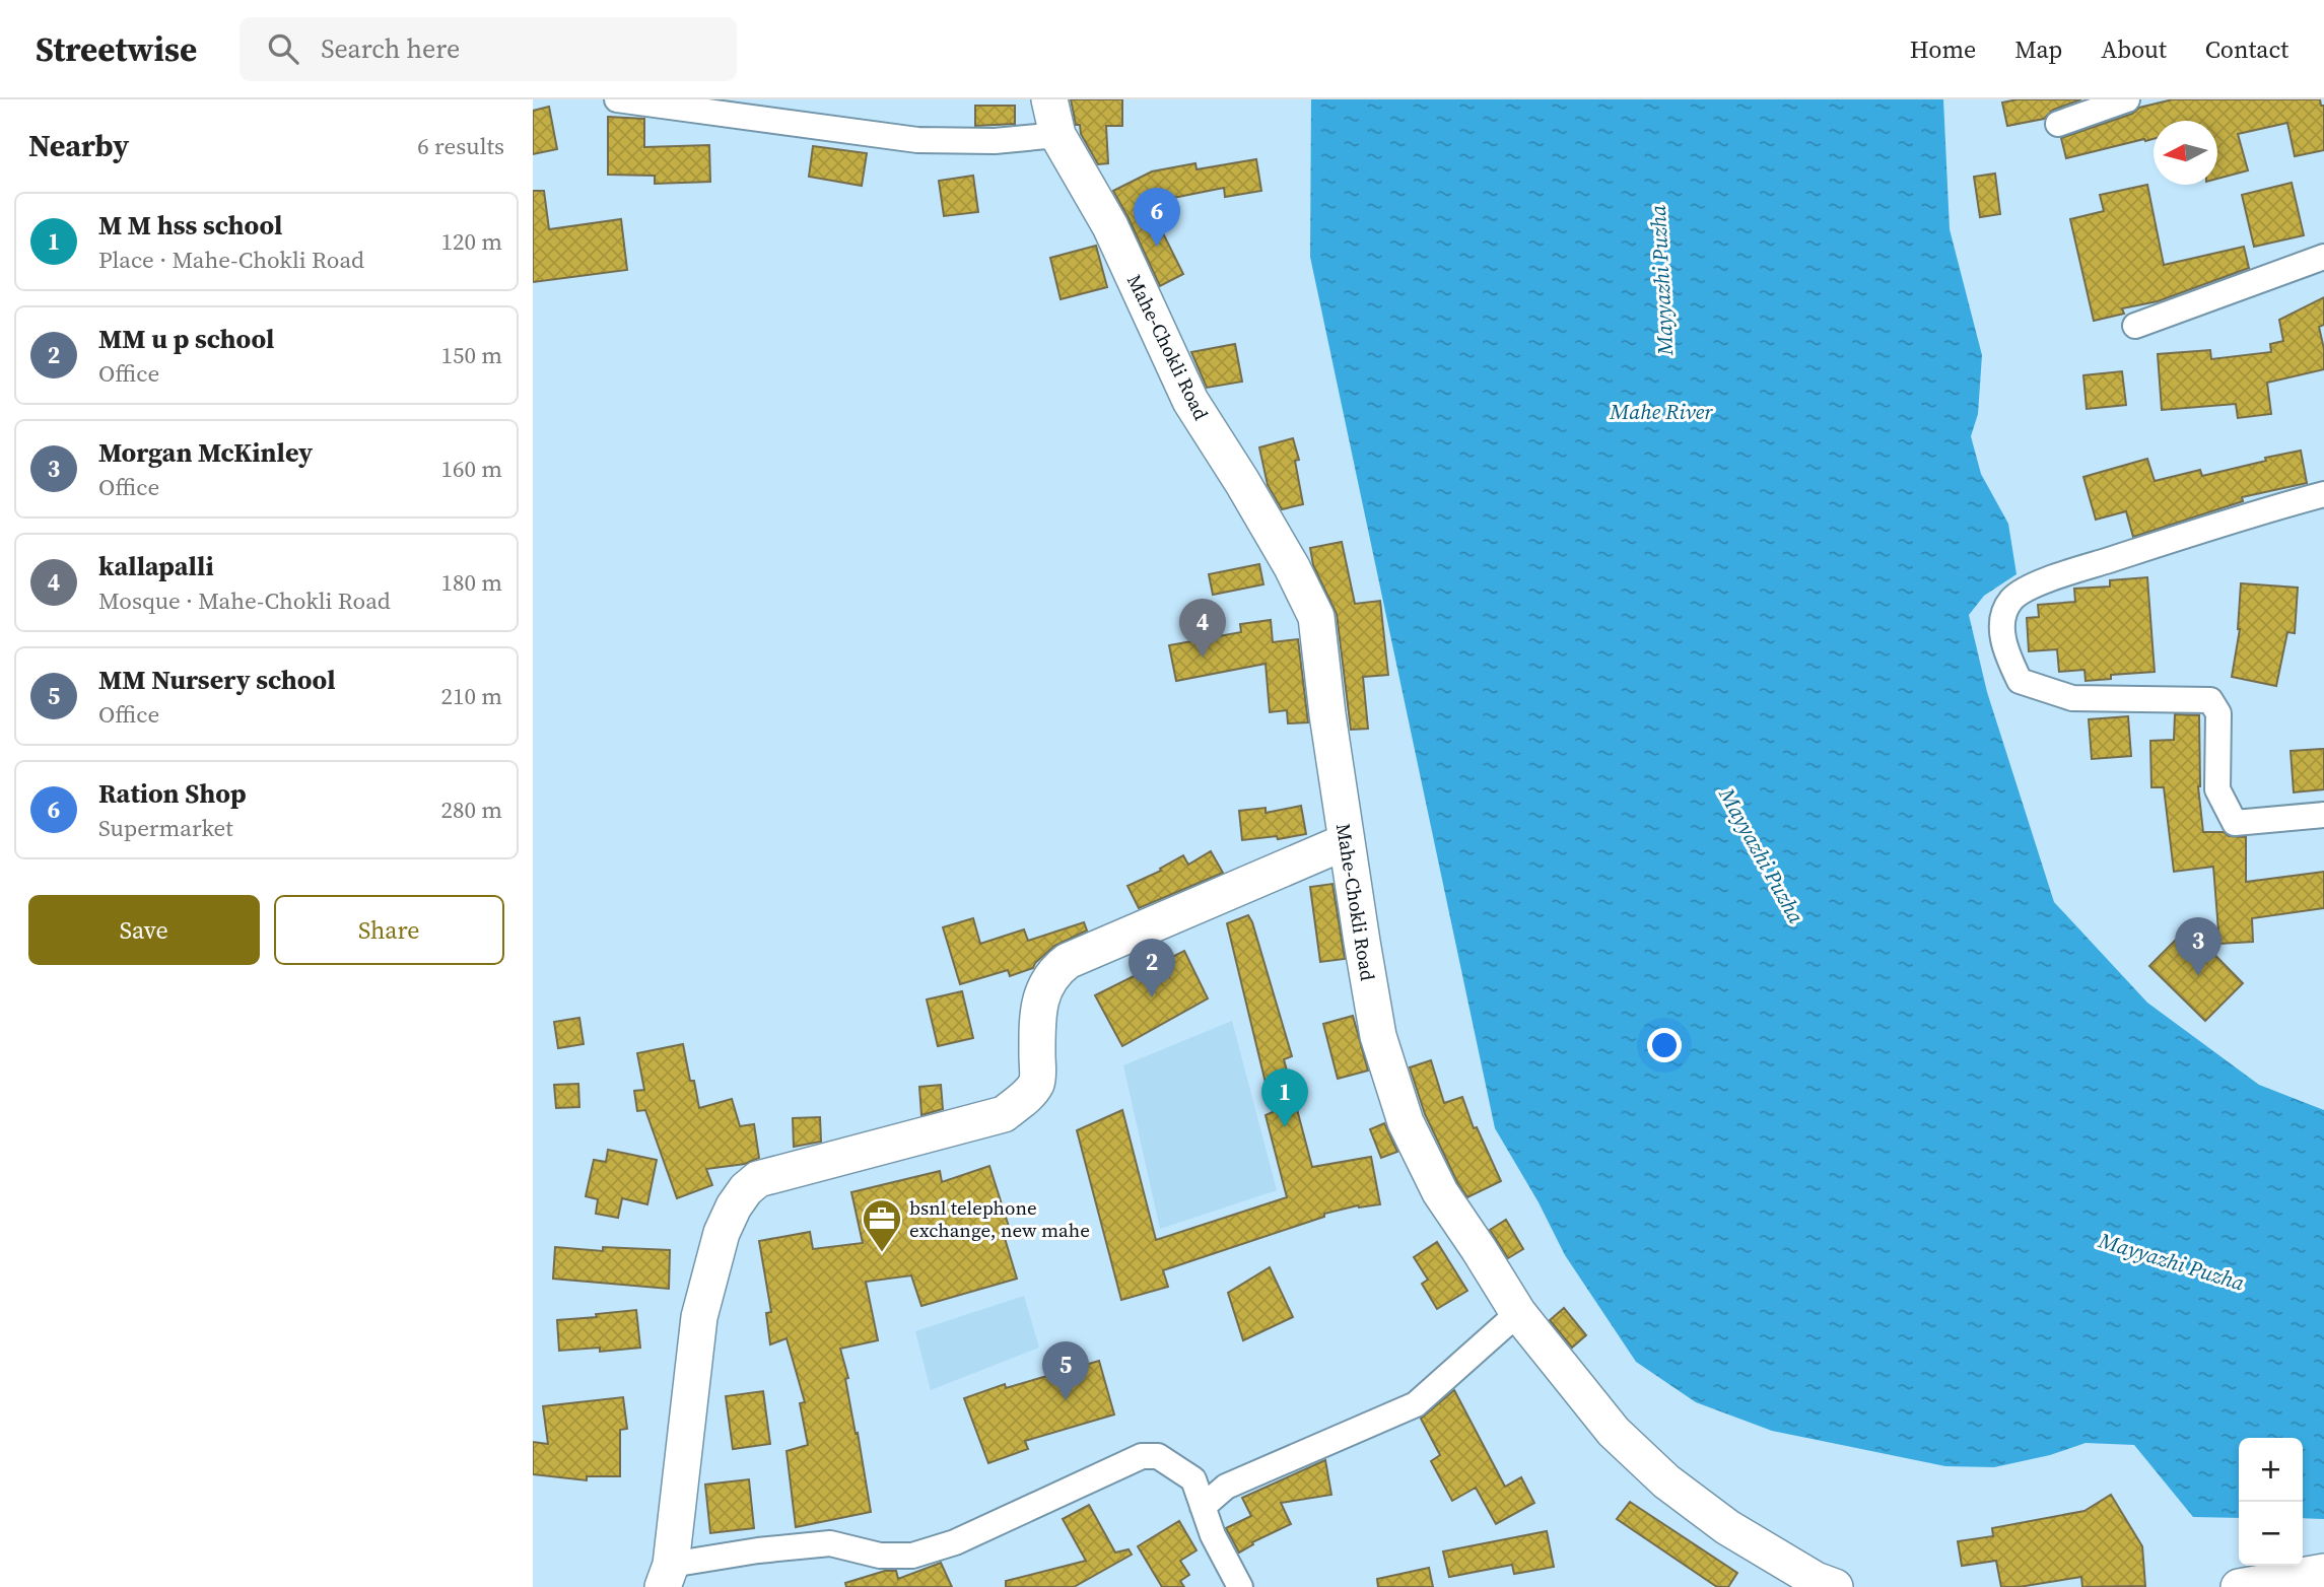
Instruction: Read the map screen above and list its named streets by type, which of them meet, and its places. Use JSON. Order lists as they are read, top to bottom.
{
  "streets": {
    "street": ["Mahe-Chokli Road"]
  },
  "water": ["Mayyazhi Puzha", "Mahe River"],
  "places": {
    "office": ["bsnl telephone exchange, new mahe"]
  },
  "north": "left",
  "page": {
    "header": "Streetwise",
    "search": "Search here",
    "nav": [
      "Home",
      "Map",
      "About",
      "Contact"
    ],
    "heading": ["Nearby", "6 results"],
    "pins": [
      "6",
      "4",
      "3",
      "2",
      "1",
      "5"
    ],
    "list": [
      {
        "mark": "1",
        "name": "M M hss school",
        "note": "Place · Mahe-Chokli Road",
        "value": "120 m"
      },
      {
        "mark": "2",
        "name": "MM u p school",
        "note": "Office",
        "value": "150 m"
      },
      {
        "mark": "3",
        "name": "Morgan McKinley",
        "note": "Office",
        "value": "160 m"
      },
      {
        "mark": "4",
        "name": "kallapalli",
        "note": "Mosque · Mahe-Chokli Road",
        "value": "180 m"
      },
      {
        "mark": "5",
        "name": "MM Nursery school",
        "note": "Office",
        "value": "210 m"
      },
      {
        "mark": "6",
        "name": "Ration Shop",
        "note": "Supermarket",
        "value": "280 m"
      }
    ],
    "buttons": ["Save", "Share"],
    "map_buttons": ["+", "−"]
  }
}
